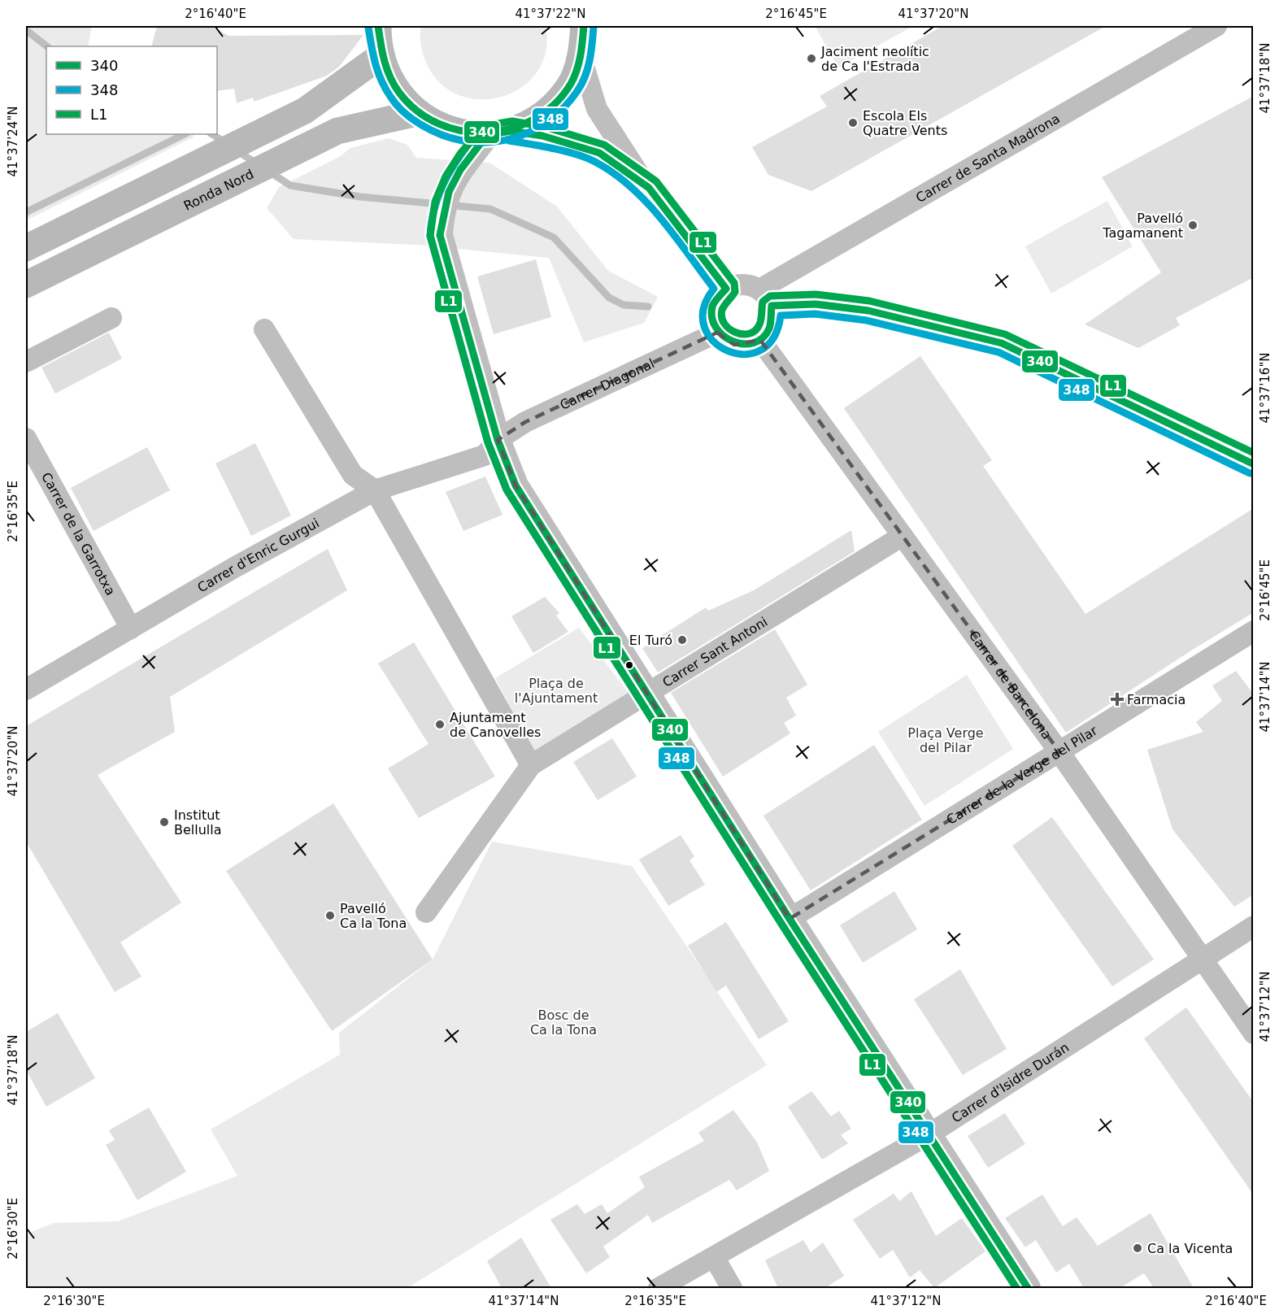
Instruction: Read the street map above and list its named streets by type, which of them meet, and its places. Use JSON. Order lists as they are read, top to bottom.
{
  "streets": {
    "main road": ["Ronda Nord"],
    "street": [
      "Carrer de Santa Madrona",
      "Carrer Diagonal",
      "Carrer de la Garrotxa",
      "Carrer d'Enric Gurgui",
      "Carrer Sant Antoni",
      "Carrer de Barcelona",
      "Carrer de la Verge del Pilar",
      "Carrer d'Isidre Durán"
    ]
  },
  "crossings": [
    ["Carrer de Santa Madrona", "Carrer Diagonal"],
    ["Carrer de Santa Madrona", "Carrer de Barcelona"],
    ["Carrer Diagonal", "Carrer d'Enric Gurgui"],
    ["Carrer Diagonal", "Carrer de Barcelona"],
    ["Carrer de la Garrotxa", "Carrer d'Enric Gurgui"],
    ["Carrer Sant Antoni", "Carrer de Barcelona"],
    ["Carrer de Barcelona", "Carrer de la Verge del Pilar"],
    ["Carrer de Barcelona", "Carrer d'Isidre Durán"]
  ],
  "parks": ["Plaça de l'Ajuntament", "Plaça Verge del Pilar", "Bosc de Ca la Tona"],
  "places": {
    "other": [
      "Jaciment neolític de Ca l'Estrada",
      "Escola Els Quatre Vents",
      "Pavelló Tagamanent",
      "El Turó",
      "Ajuntament de Canovelles",
      "Institut Bellulla",
      "Pavelló Ca la Tona",
      "Ca la Vicenta"
    ],
    "health": ["Farmacia"]
  },
  "lines": ["transit line 340", "transit line 348", "transit line L1"],
  "legend": ["340", "348", "L1"],
  "coordinates": [
    "2°16'40\"E",
    "41°37'22\"N",
    "2°16'45\"E",
    "41°37'20\"N",
    "41°37'18\"N",
    "41°37'24\"N",
    "41°37'16\"N",
    "2°16'35\"E",
    "41°37'14\"N",
    "41°37'12\"N",
    "2°16'30\"E"
  ]
}
